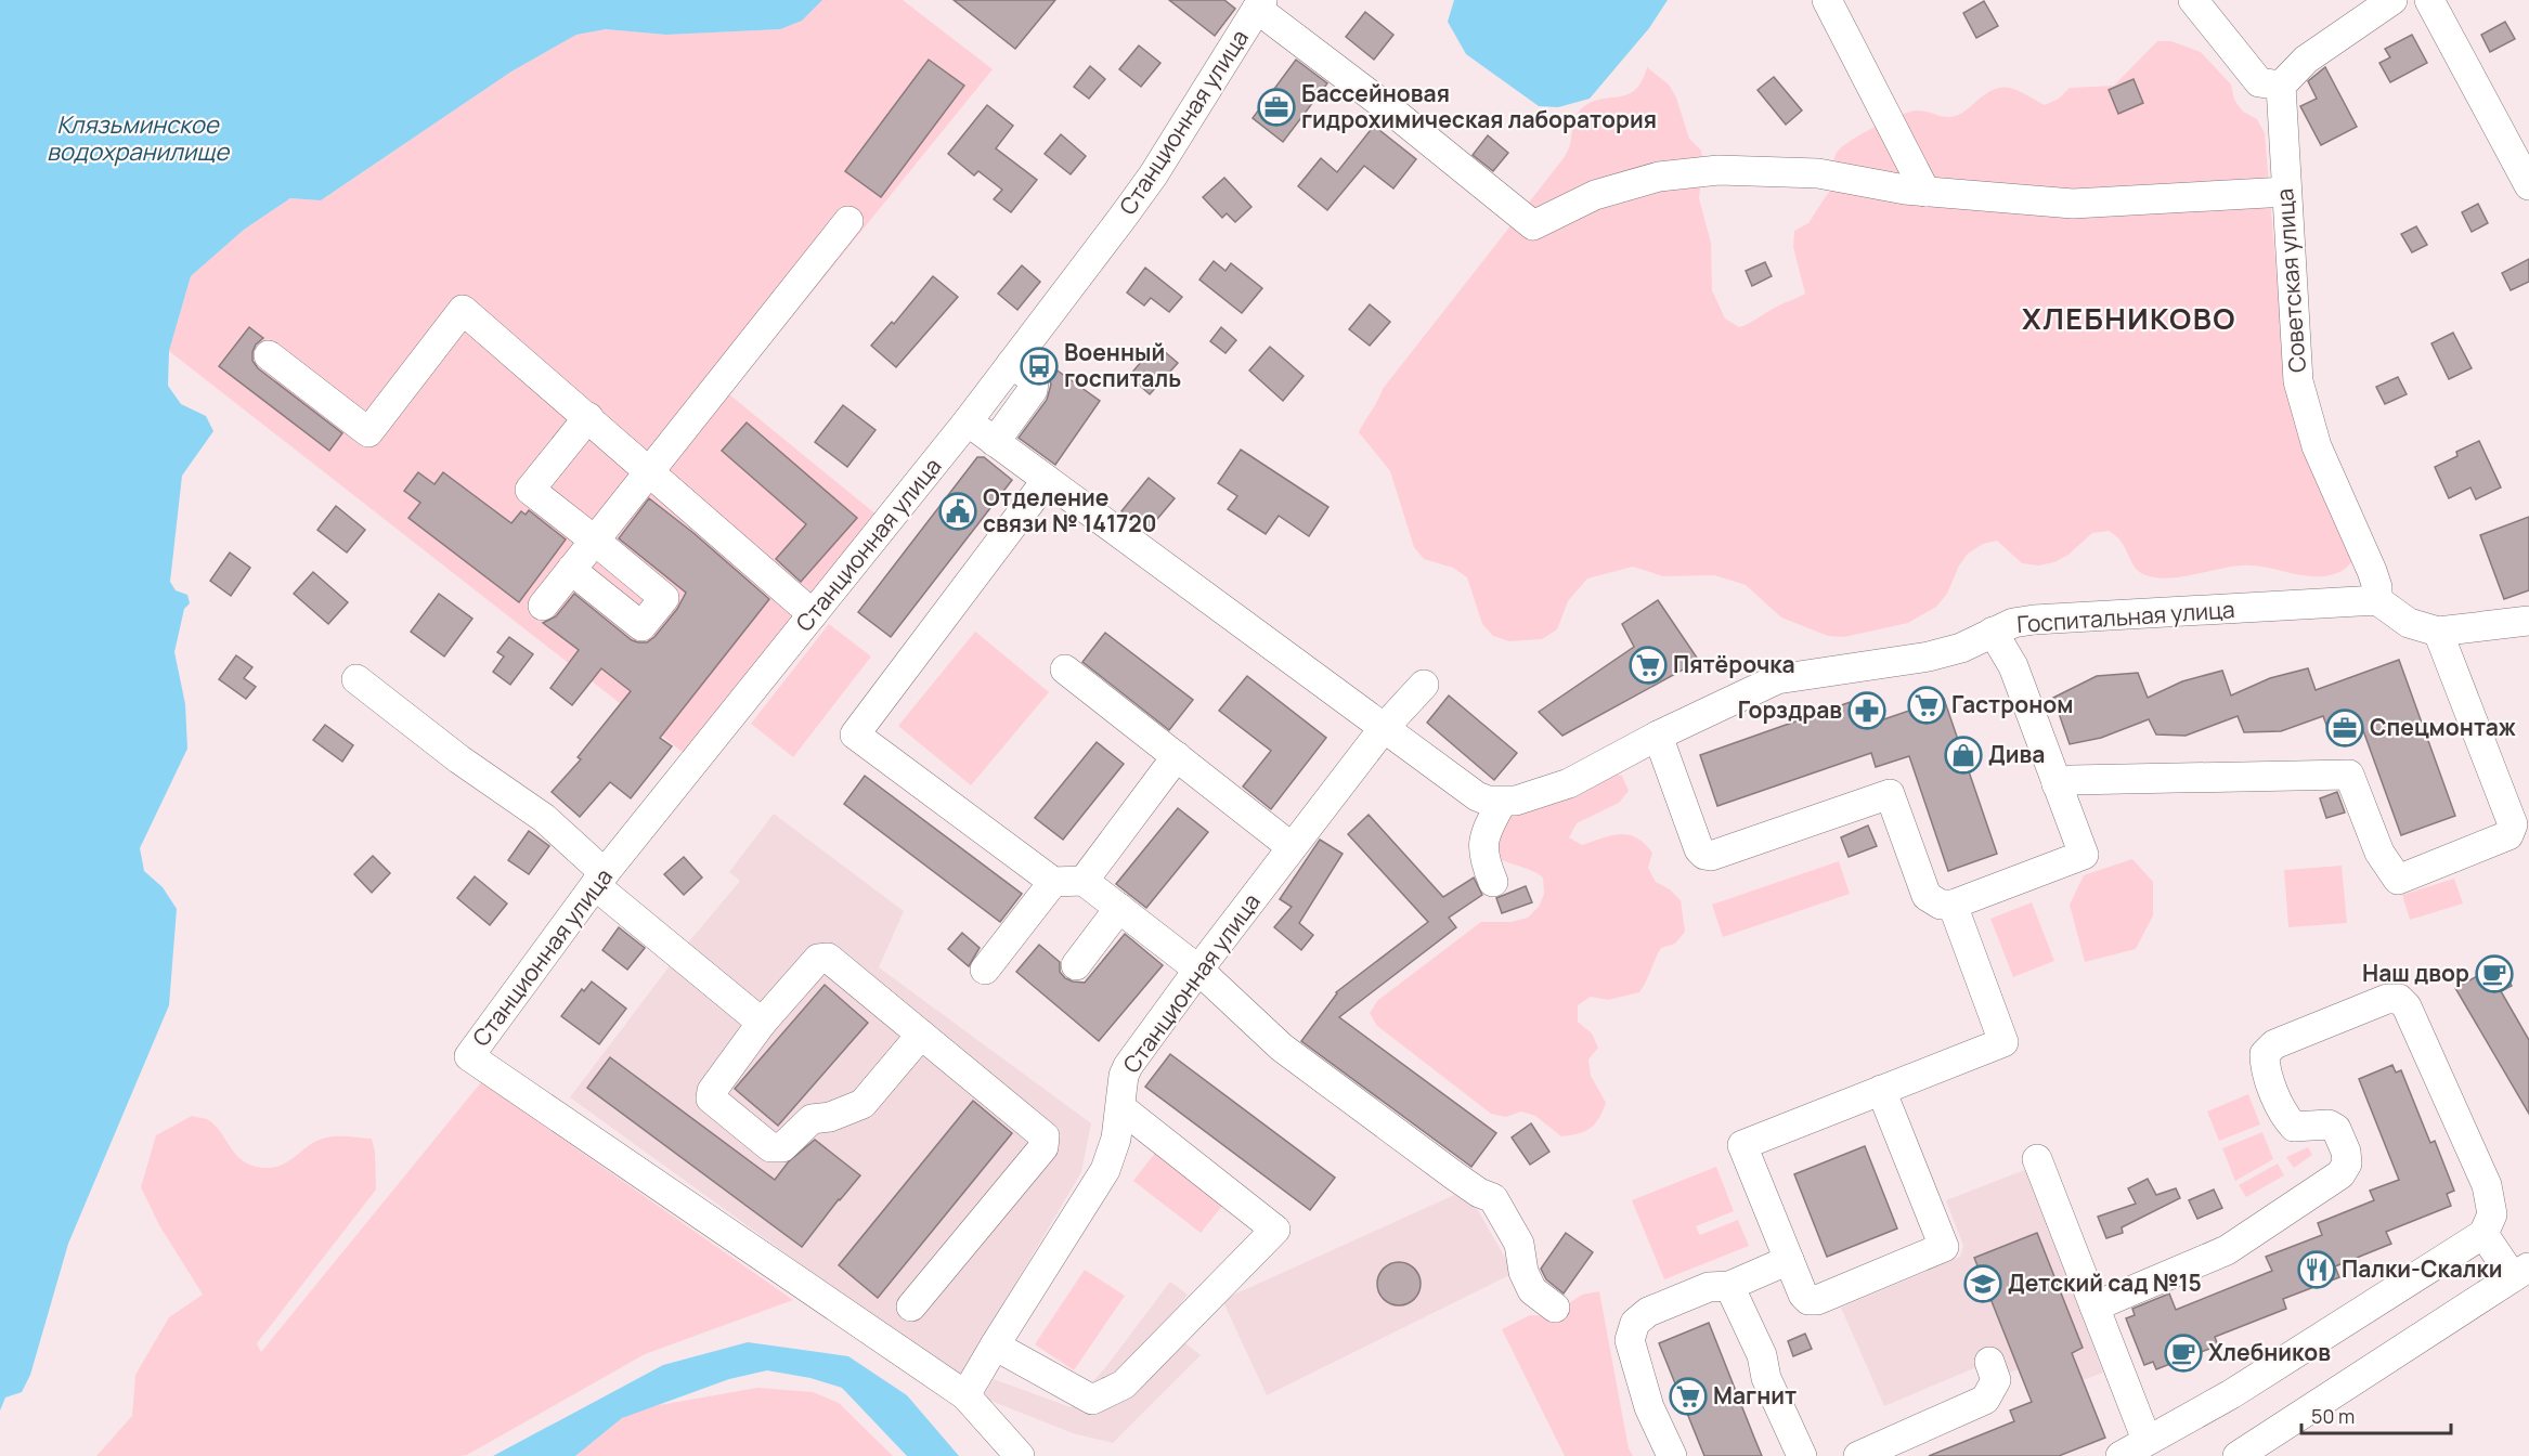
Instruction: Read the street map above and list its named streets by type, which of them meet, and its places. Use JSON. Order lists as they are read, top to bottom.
{
  "streets": {
    "street": ["Станционная улица", "Советская улица", "Госпитальная улица"]
  },
  "crossings": [
    ["Советская улица", "Госпитальная улица"]
  ],
  "districts": ["ХЛЕБНИКОВО"],
  "water": ["Клязьминское водохранилище"],
  "places": {
    "office": ["Бассейновая гидрохимическая лаборатория", "Спецмонтаж"],
    "bus stop": ["Военный госпиталь"],
    "public building": ["Отделение связи № 141720"],
    "supermarket": ["Пятёрочка", "Гастроном", "Магнит"],
    "pharmacy": ["Горздрав"],
    "shop": ["Дива"],
    "cafe": ["Наш двор", "Хлебников"],
    "restaurant": ["Палки-Скалки"],
    "school or university": ["Детский сад №15"]
  },
  "scale_bar": "50 m"
}
